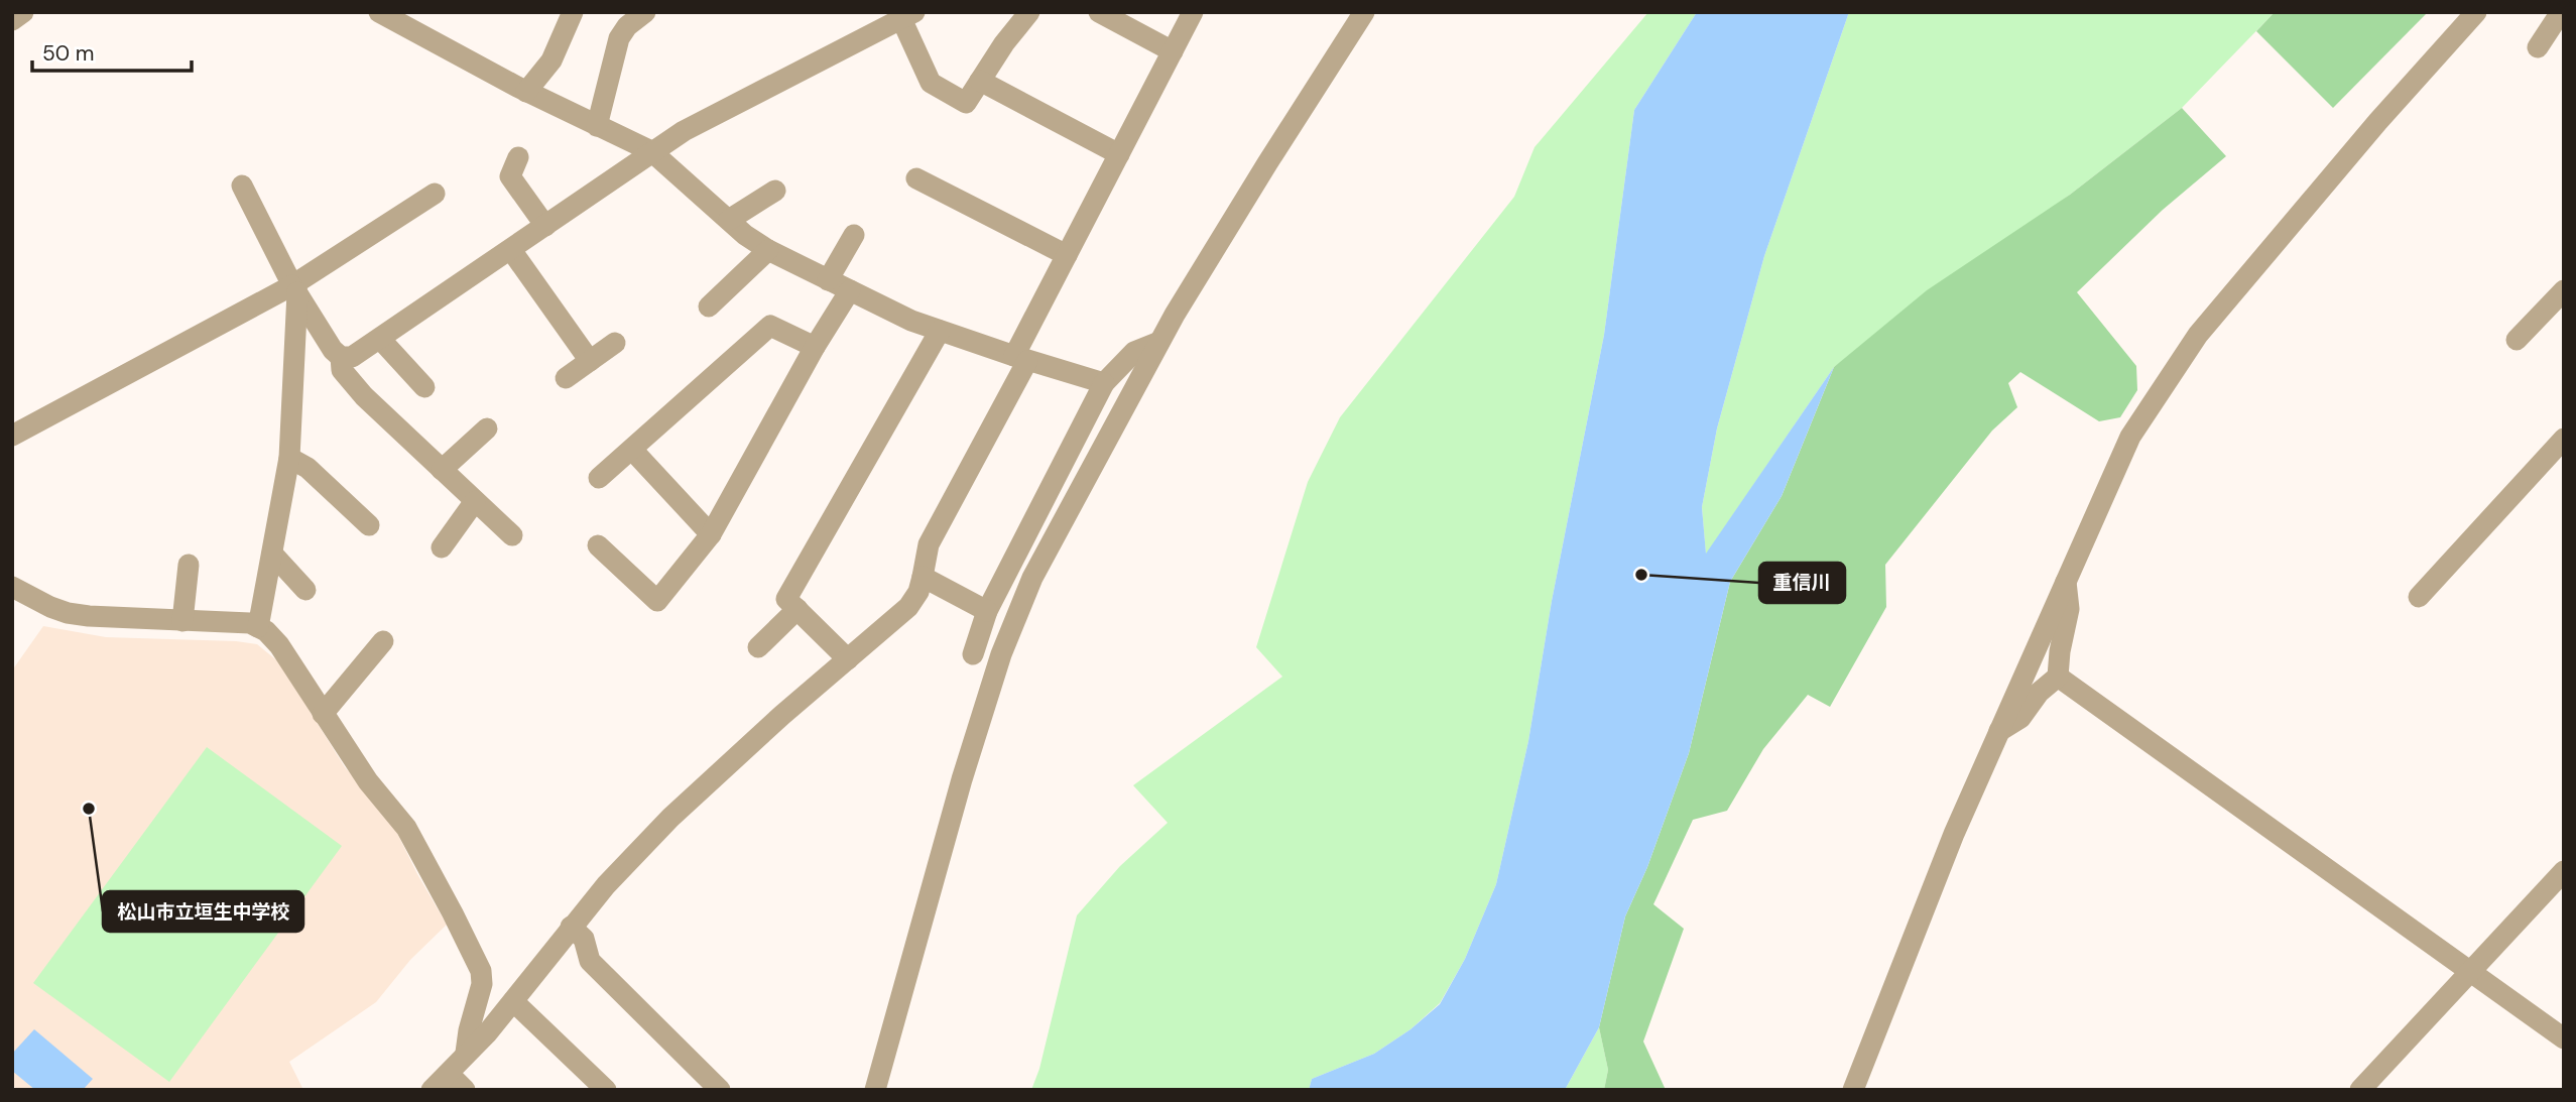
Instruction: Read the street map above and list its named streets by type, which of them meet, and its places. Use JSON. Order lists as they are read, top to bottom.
{
  "places": ["重信川", "松山市立垣生中学校"],
  "scale_bar": "50 m"
}
